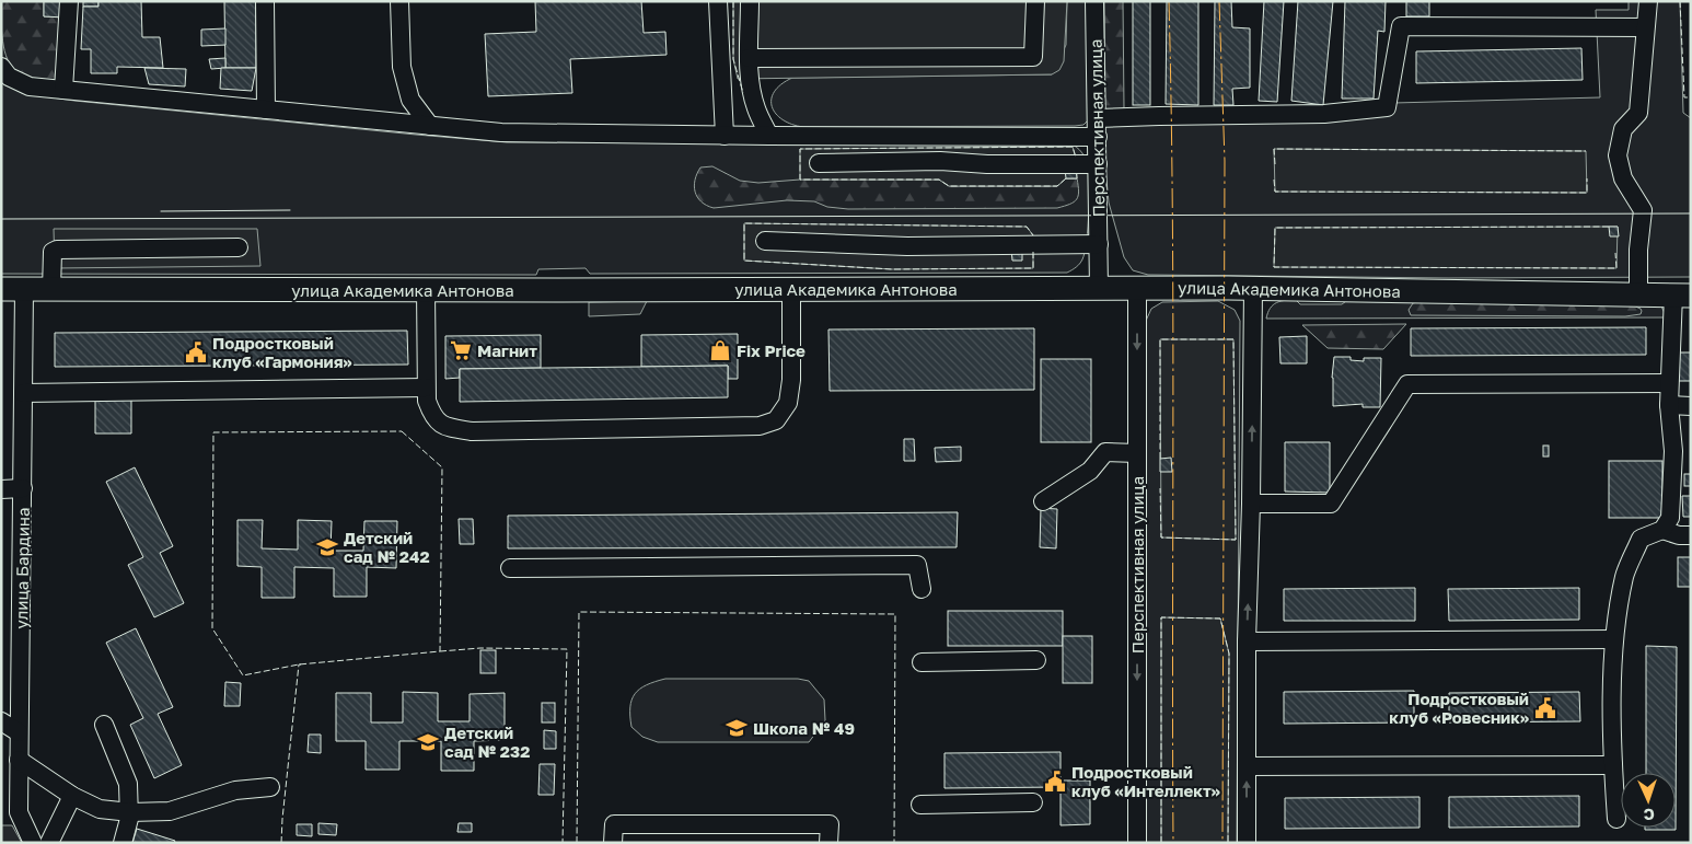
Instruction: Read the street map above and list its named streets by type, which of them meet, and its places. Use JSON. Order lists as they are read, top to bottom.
{
  "streets": {
    "main road": ["улица Академика Антонова"],
    "street": ["Перспективная улица", "улица Бардина"]
  },
  "crossings": [
    ["Перспективная улица", "улица Академика Антонова"],
    ["улица Академика Антонова", "улица Бардина"]
  ],
  "places": {
    "supermarket": ["Магнит"],
    "shop": ["Fix Price"],
    "public building": ["Подростковый клуб «Гармония»", "Подростковый клуб «Ровесник»", "Подростковый клуб «Интеллект»"],
    "school or university": ["Детский сад № 242", "Школа № 49", "Детский сад № 232"]
  },
  "north": "bottom"
}
